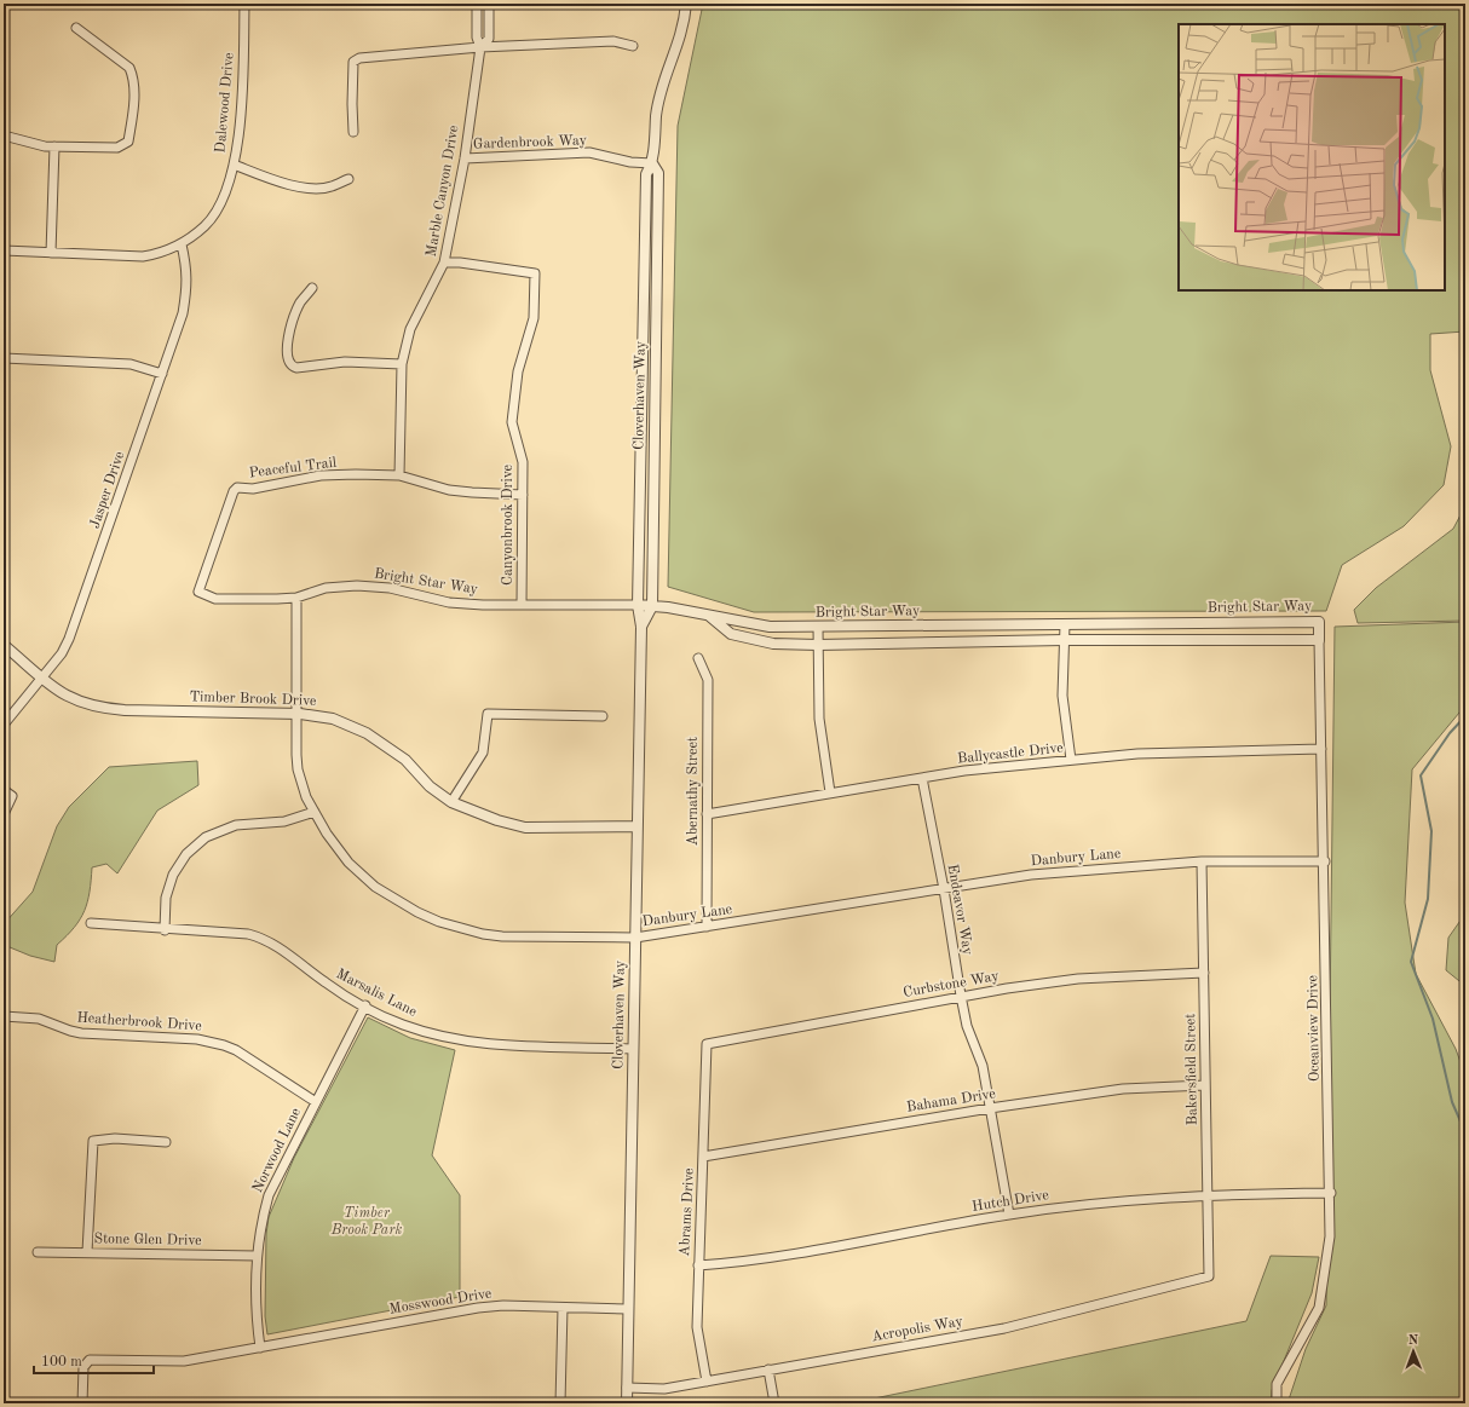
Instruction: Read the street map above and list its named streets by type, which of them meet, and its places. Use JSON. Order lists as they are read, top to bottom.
{
  "streets": {
    "street": [
      "Dalewood Drive",
      "Gardenbrook Way",
      "Marble Canyon Drive",
      "Cloverhaven Way",
      "Peaceful Trail",
      "Jasper Drive",
      "Canyonbrook Drive",
      "Bright Star Way",
      "Timber Brook Drive",
      "Ballycastle Drive",
      "Abernathy Street",
      "Danbury Lane",
      "Endeavor Way",
      "Curbstone Way",
      "Marsalis Lane",
      "Heatherbrook Drive",
      "Oceanview Drive",
      "Bakersfield Street",
      "Bahama Drive",
      "Norwood Lane",
      "Hutch Drive",
      "Abrams Drive",
      "Stone Glen Drive",
      "Mosswood Drive",
      "Acropolis Way"
    ]
  },
  "crossings": [
    ["Dalewood Drive", "Jasper Drive"],
    ["Gardenbrook Way", "Marble Canyon Drive"],
    ["Gardenbrook Way", "Cloverhaven Way"],
    ["Marble Canyon Drive", "Peaceful Trail"],
    ["Marble Canyon Drive", "Canyonbrook Drive"],
    ["Cloverhaven Way", "Bright Star Way"],
    ["Cloverhaven Way", "Timber Brook Drive"],
    ["Cloverhaven Way", "Danbury Lane"],
    ["Cloverhaven Way", "Marsalis Lane"],
    ["Cloverhaven Way", "Mosswood Drive"],
    ["Cloverhaven Way", "Acropolis Way"],
    ["Peaceful Trail", "Canyonbrook Drive"],
    ["Peaceful Trail", "Bright Star Way"],
    ["Jasper Drive", "Timber Brook Drive"],
    ["Canyonbrook Drive", "Bright Star Way"],
    ["Bright Star Way", "Danbury Lane"],
    ["Bright Star Way", "Oceanview Drive"],
    ["Timber Brook Drive", "Danbury Lane"],
    ["Ballycastle Drive", "Abernathy Street"],
    ["Ballycastle Drive", "Endeavor Way"],
    ["Ballycastle Drive", "Oceanview Drive"],
    ["Abernathy Street", "Danbury Lane"],
    ["Danbury Lane", "Endeavor Way"],
    ["Danbury Lane", "Oceanview Drive"],
    ["Danbury Lane", "Bakersfield Street"],
    ["Endeavor Way", "Curbstone Way"],
    ["Endeavor Way", "Bahama Drive"],
    ["Endeavor Way", "Hutch Drive"],
    ["Curbstone Way", "Bakersfield Street"],
    ["Curbstone Way", "Abrams Drive"],
    ["Marsalis Lane", "Norwood Lane"],
    ["Heatherbrook Drive", "Norwood Lane"],
    ["Oceanview Drive", "Hutch Drive"],
    ["Bakersfield Street", "Bahama Drive"],
    ["Bakersfield Street", "Hutch Drive"],
    ["Bakersfield Street", "Acropolis Way"],
    ["Bahama Drive", "Abrams Drive"],
    ["Norwood Lane", "Stone Glen Drive"],
    ["Norwood Lane", "Mosswood Drive"],
    ["Hutch Drive", "Abrams Drive"],
    ["Abrams Drive", "Acropolis Way"]
  ],
  "parks": ["Timber Brook Park"],
  "scale_bar": "100 m",
  "north": "top"
}
